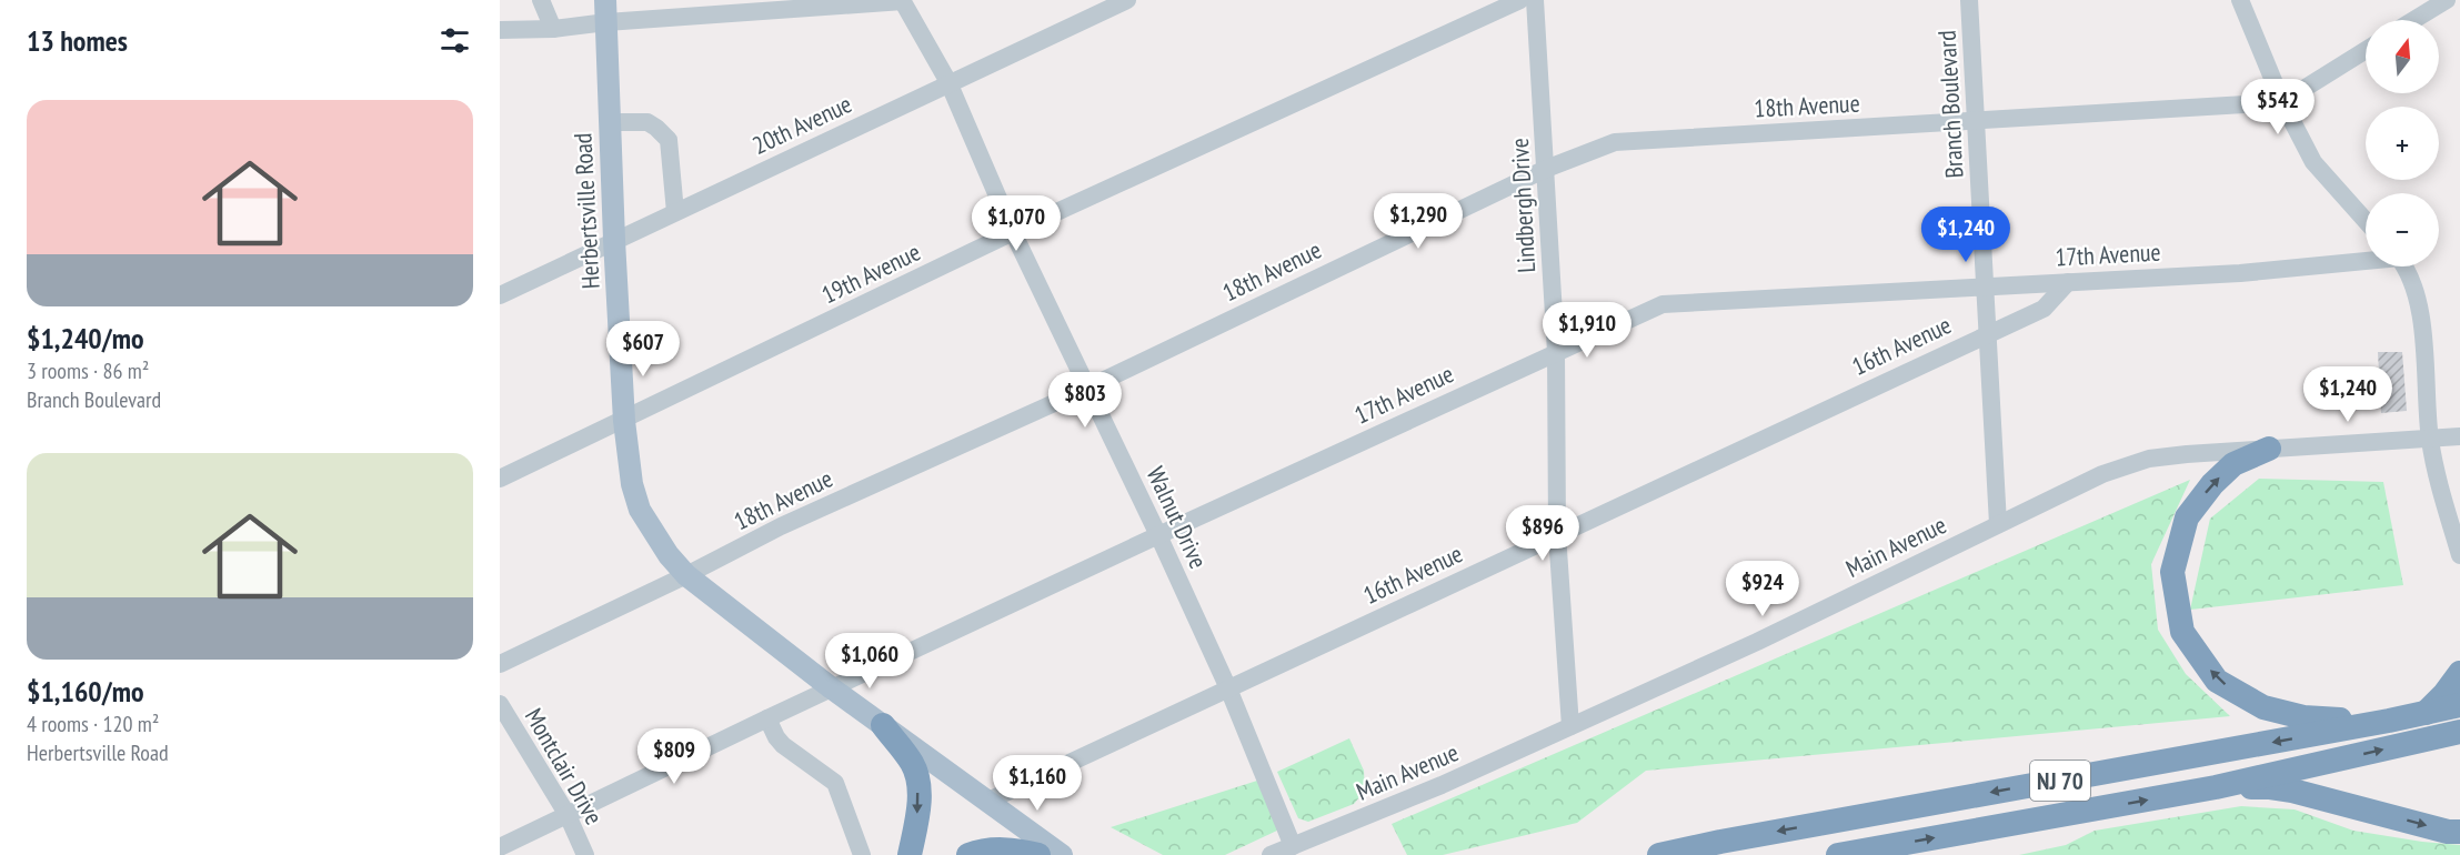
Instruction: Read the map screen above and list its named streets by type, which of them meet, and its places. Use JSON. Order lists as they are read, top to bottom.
{
  "streets": {
    "highway": ["NJ 70"],
    "main road": ["Herbertsville Road"],
    "street": [
      "Branch Boulevard",
      "18th Avenue",
      "20th Avenue",
      "Lindbergh Drive",
      "17th Avenue",
      "19th Avenue",
      "16th Avenue",
      "Walnut Drive",
      "Main Avenue",
      "Montclair Drive"
    ]
  },
  "crossings": [
    ["Branch Boulevard", "18th Avenue"],
    ["Branch Boulevard", "17th Avenue"],
    ["Branch Boulevard", "16th Avenue"],
    ["Branch Boulevard", "Main Avenue"],
    ["18th Avenue", "Lindbergh Drive"],
    ["18th Avenue", "Herbertsville Road"],
    ["18th Avenue", "Walnut Drive"],
    ["20th Avenue", "Herbertsville Road"],
    ["20th Avenue", "Walnut Drive"],
    ["Lindbergh Drive", "17th Avenue"],
    ["Lindbergh Drive", "16th Avenue"],
    ["Lindbergh Drive", "Main Avenue"],
    ["Herbertsville Road", "17th Avenue"],
    ["Herbertsville Road", "19th Avenue"],
    ["Herbertsville Road", "16th Avenue"],
    ["17th Avenue", "16th Avenue"],
    ["17th Avenue", "Walnut Drive"],
    ["17th Avenue", "Montclair Drive"],
    ["19th Avenue", "Walnut Drive"],
    ["16th Avenue", "Walnut Drive"],
    ["Walnut Drive", "Main Avenue"]
  ],
  "north": "top",
  "page": {
    "heading": "13 homes",
    "map_buttons": ["+", "−"],
    "price": [
      "$542",
      "$1,290",
      "$1,070",
      "$1,240",
      "$1,910",
      "$607",
      "$1,240",
      "$803",
      "$896",
      "$924",
      "$1,060",
      "$809",
      "$1,160"
    ],
    "list": [
      {
        "name": "$1,240/mo",
        "note": "3 rooms · 86 m² · Branch Boulevard"
      },
      {
        "name": "$1,160/mo",
        "note": "4 rooms · 120 m² · Herbertsville Road"
      }
    ]
  }
}
